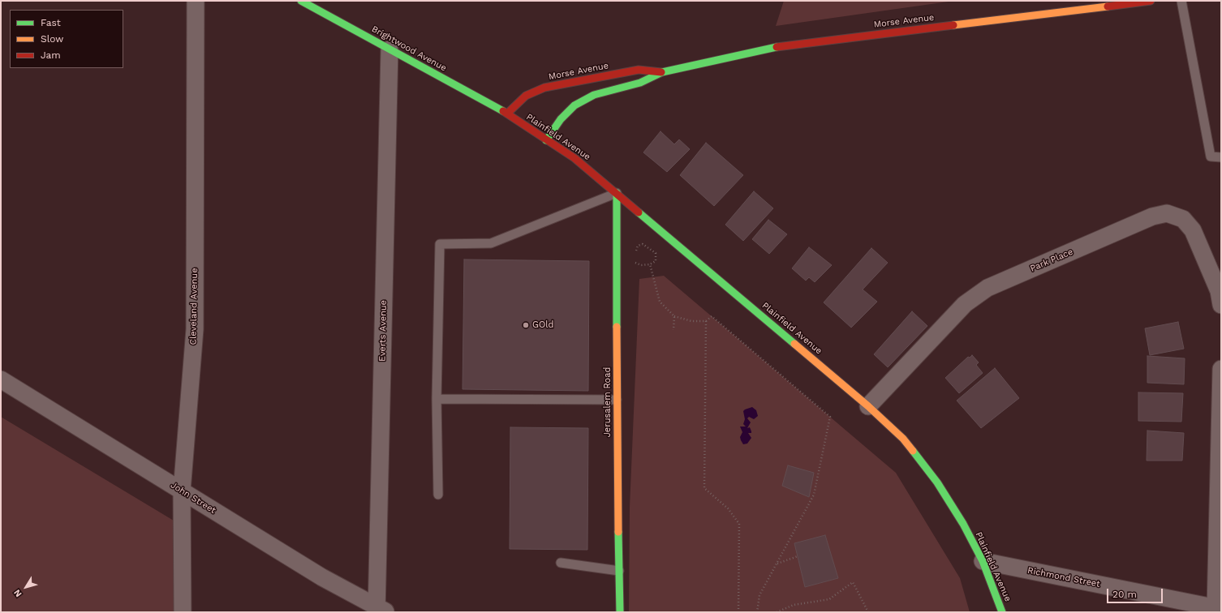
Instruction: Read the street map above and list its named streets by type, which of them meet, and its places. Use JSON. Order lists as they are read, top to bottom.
{
  "streets": {
    "street": [
      "Morse Avenue",
      "Brightwood Avenue",
      "Plainfield Avenue",
      "Park Place",
      "Cleveland Avenue",
      "Everts Avenue",
      "Jerusalem Road",
      "John Street",
      "Richmond Street"
    ]
  },
  "crossings": [
    ["Morse Avenue", "Brightwood Avenue"],
    ["Morse Avenue", "Plainfield Avenue"],
    ["Brightwood Avenue", "Plainfield Avenue"],
    ["Brightwood Avenue", "Everts Avenue"],
    ["Plainfield Avenue", "Park Place"],
    ["Plainfield Avenue", "Jerusalem Road"],
    ["Plainfield Avenue", "Richmond Street"],
    ["Cleveland Avenue", "John Street"],
    ["Everts Avenue", "John Street"]
  ],
  "places": ["GOld"],
  "legend": ["Fast", "Slow", "Jam"],
  "scale_bar": "20 m",
  "north": "bottom left"
}
